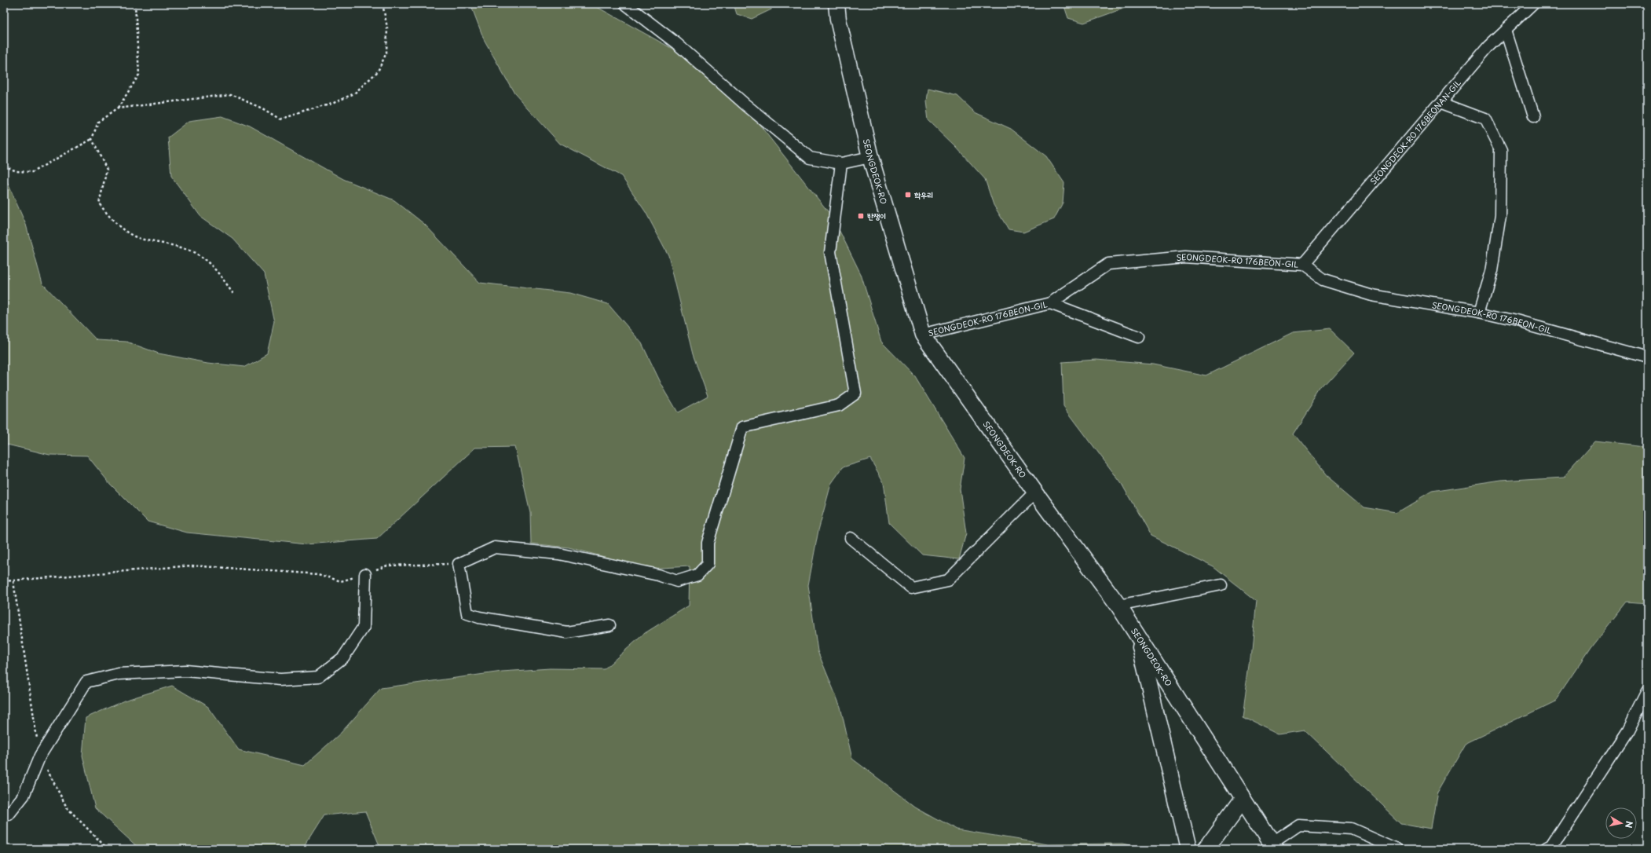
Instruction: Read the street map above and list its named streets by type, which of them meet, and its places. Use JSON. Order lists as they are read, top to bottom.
{
  "streets": {
    "street": ["SEONGDEOK-RO 176BEONAN-GIL", "SEONGDEOK-RO", "SEONGDEOK-RO 176BEON-GIL"]
  },
  "crossings": [
    ["SEONGDEOK-RO 176BEONAN-GIL", "SEONGDEOK-RO 176BEON-GIL"],
    ["SEONGDEOK-RO", "SEONGDEOK-RO 176BEON-GIL"]
  ],
  "places": {
    "transit": ["학우리", "반쟁이"]
  },
  "north": "right"
}
